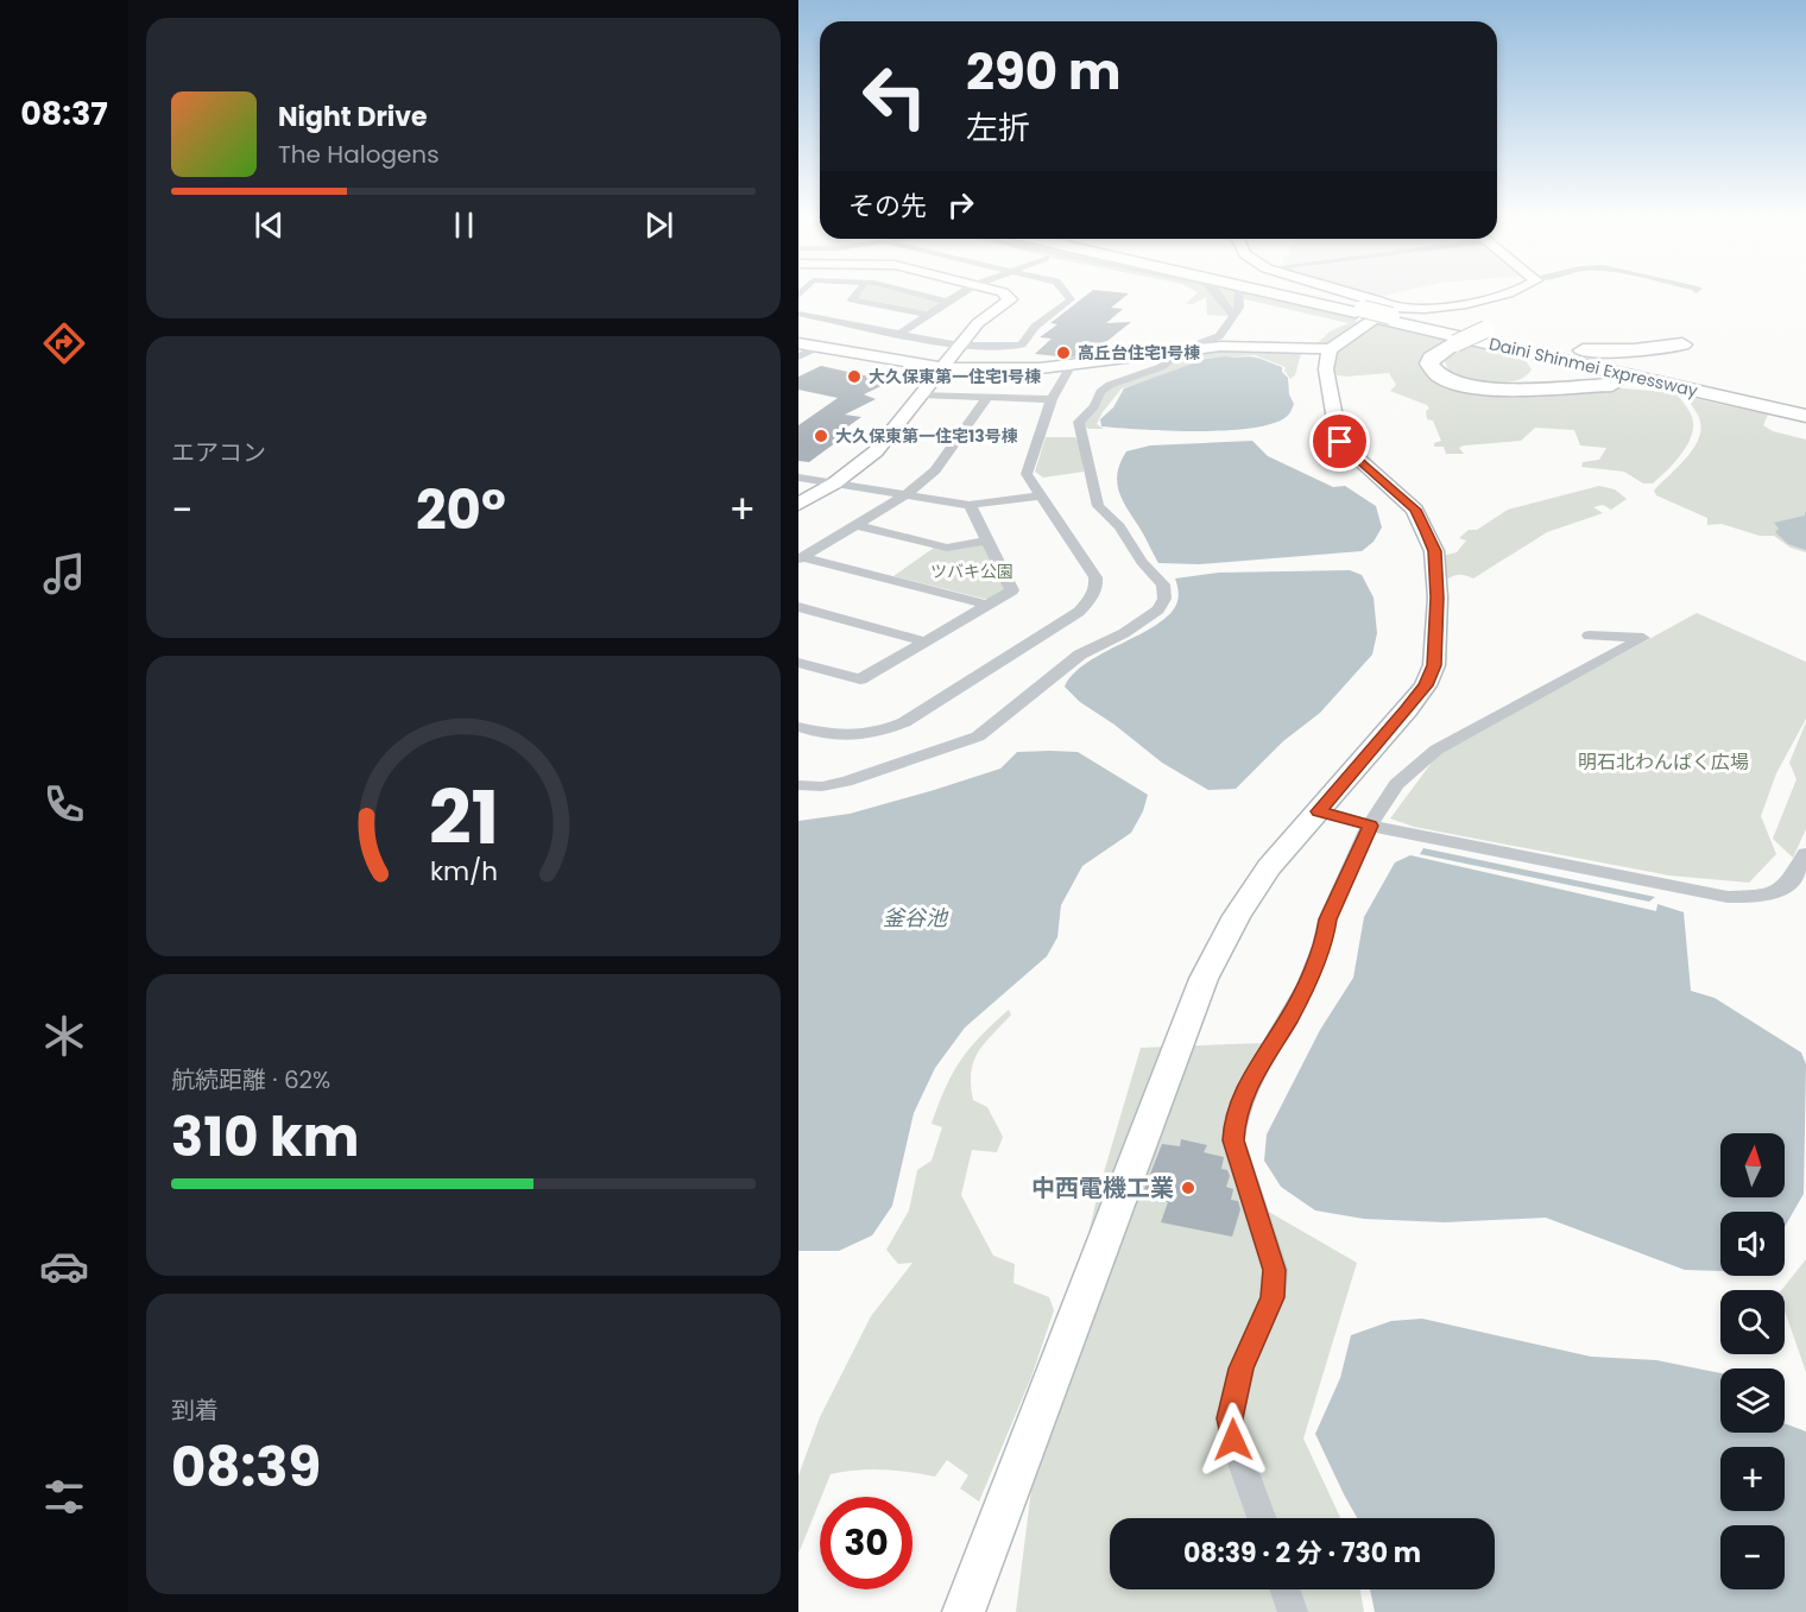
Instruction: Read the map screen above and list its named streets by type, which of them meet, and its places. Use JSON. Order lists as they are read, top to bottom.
{
  "streets": {
    "highway": ["Daini Shinmei Expressway"]
  },
  "water": ["釜谷池"],
  "parks": ["ツバキ公園", "明石北わんぱく広場"],
  "places": [
    "高丘台住宅1号棟",
    "大久保東第一住宅1号棟",
    "大久保東第一住宅13号棟",
    "中西電機工業"
  ],
  "north": "top",
  "page": {
    "tabs": "08:37",
    "turn": ["290 m", "左折"],
    "song": ["Night Drive", "The Halogens"],
    "then": "その先",
    "tile": [
      "エアコン",
      ["航続距離 · 62%", "310 km"],
      ["到着", "08:39"]
    ],
    "heat": ["−", "20°", "+"],
    "map_buttons": ["+", "−"],
    "limit": "30",
    "trip": "08:39 · 2 分 · 730 m",
    "gauge": ["21", "km/h"]
  }
}
